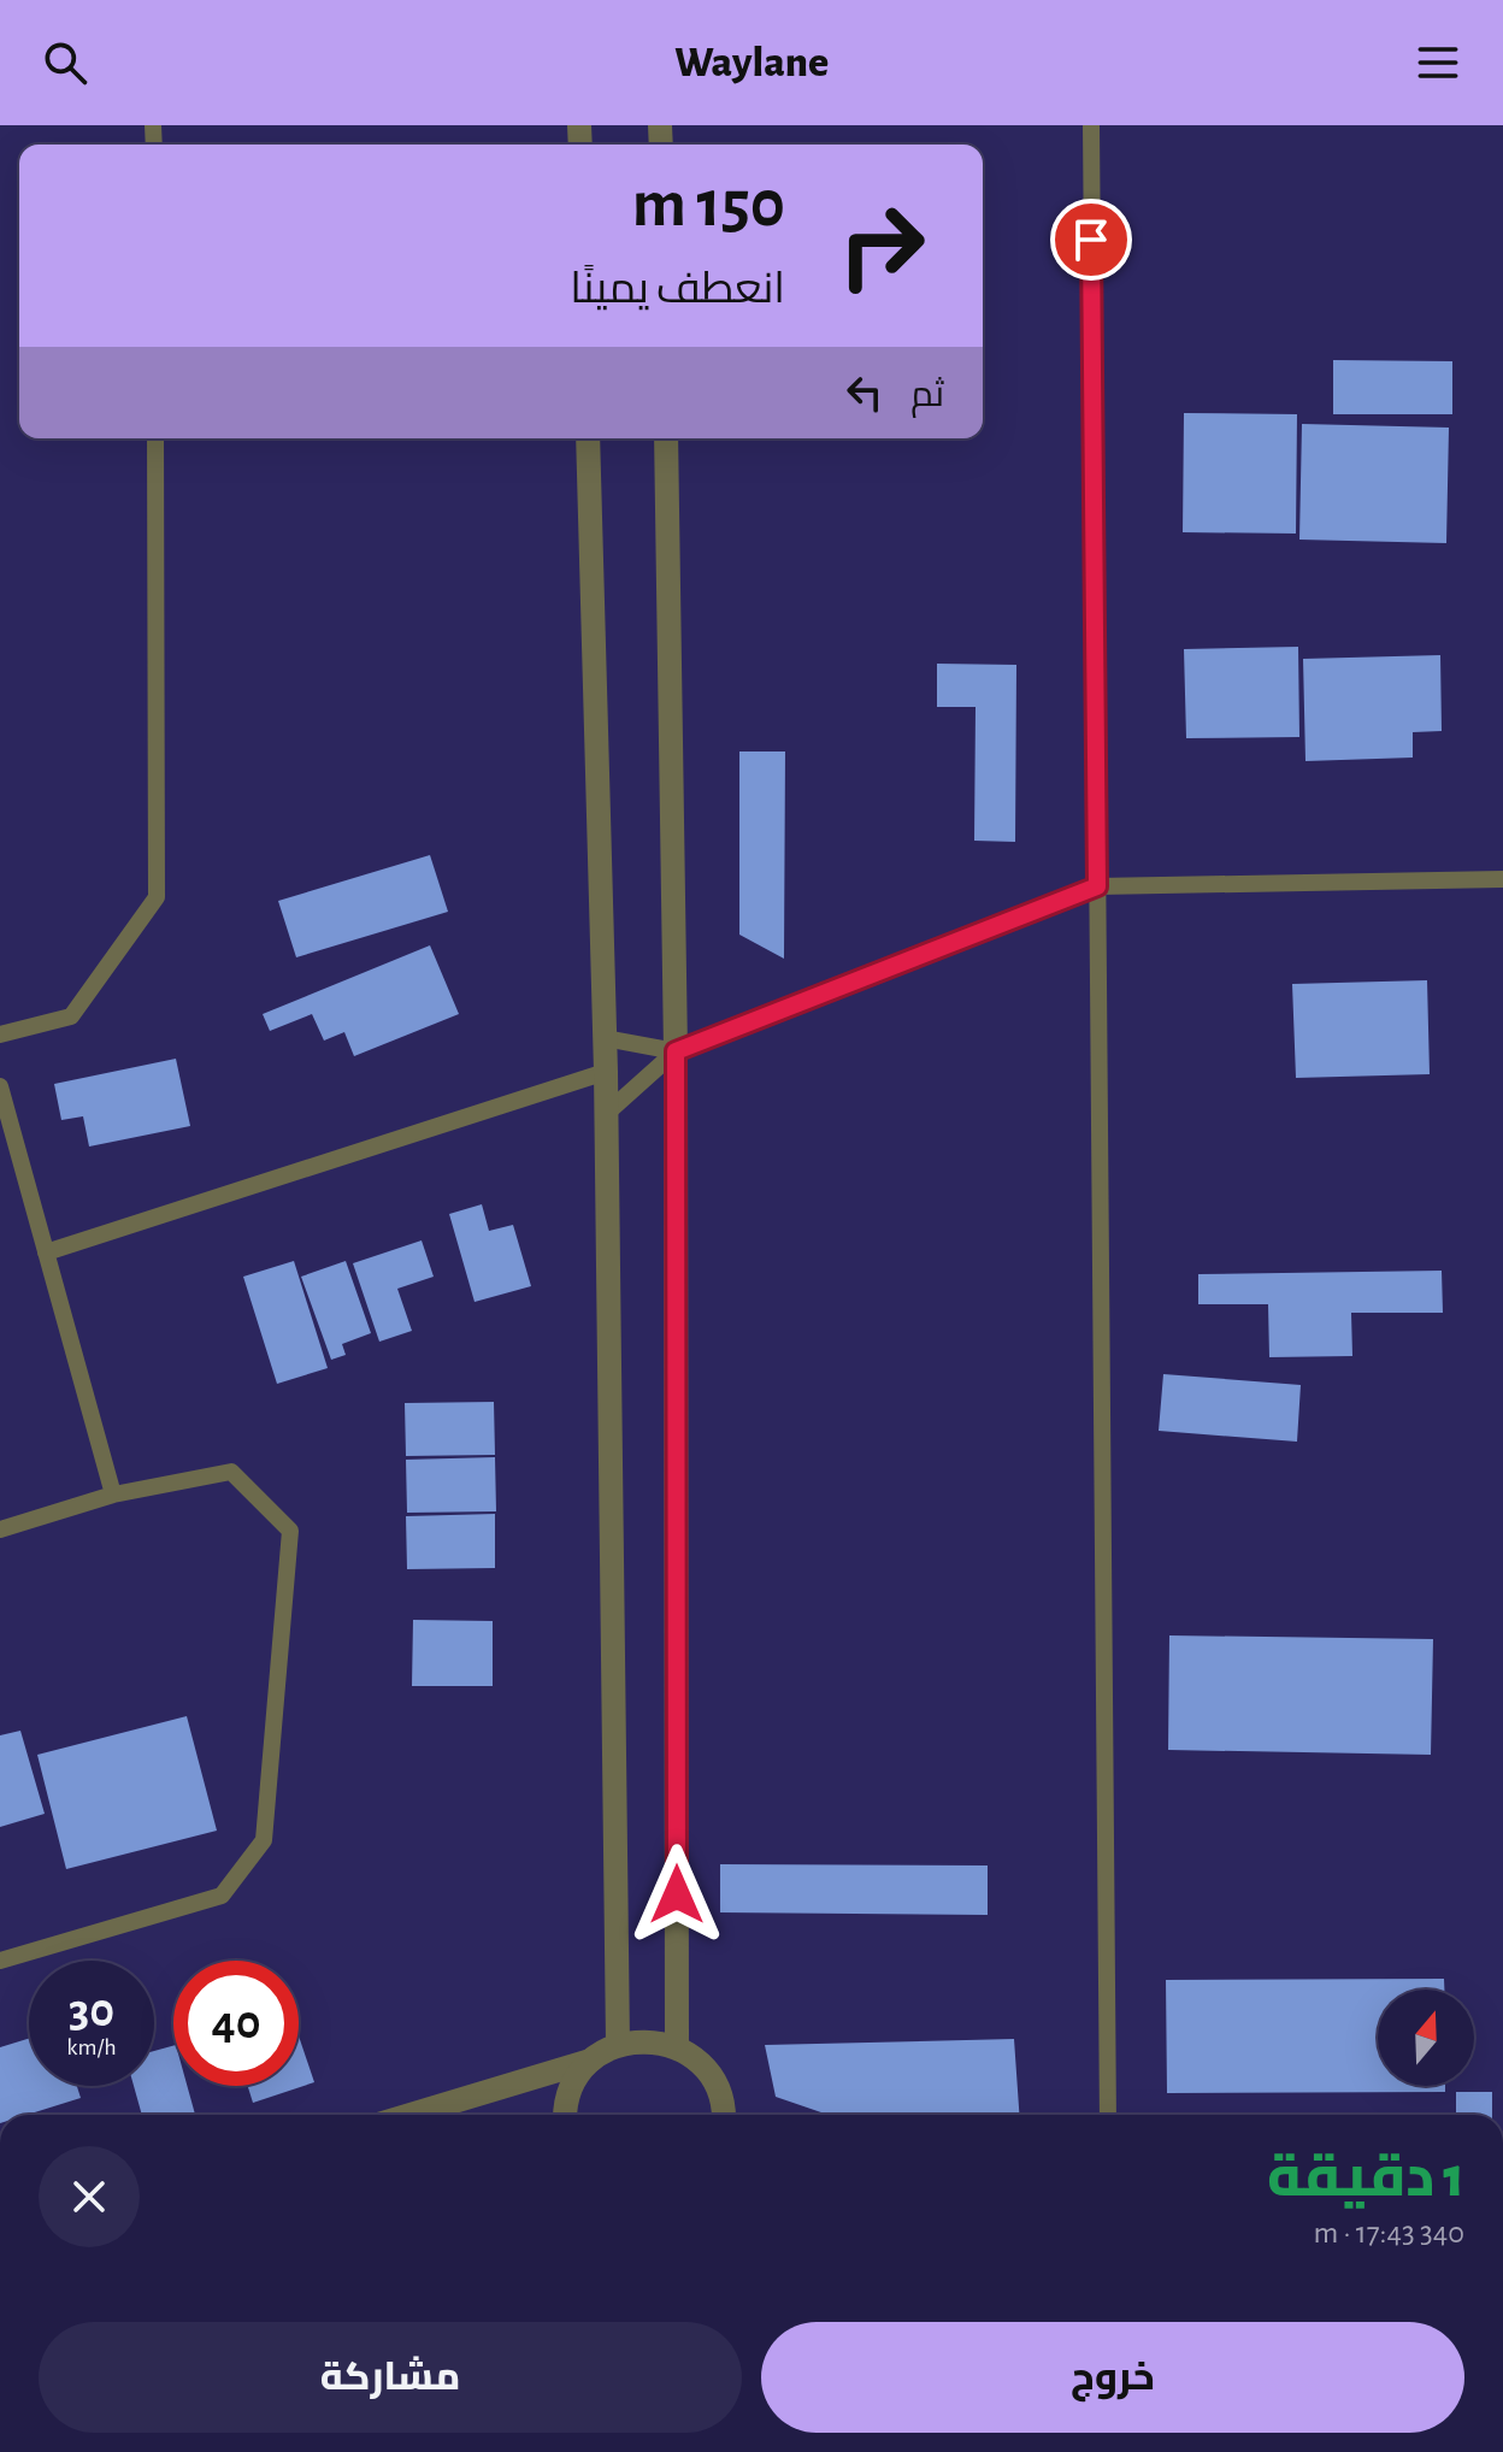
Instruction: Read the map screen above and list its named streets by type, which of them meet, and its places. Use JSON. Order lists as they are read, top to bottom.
{
  "north": "top",
  "page": {
    "header": "Waylane",
    "turn": ["150 m", "انعطف يمينًا"],
    "then": "ثم",
    "speed": "30 km/h",
    "limit": "40",
    "heading": ["1 دقيقة", "340 m · 17:43"],
    "buttons": ["خروج", "مشاركة"]
  }
}
